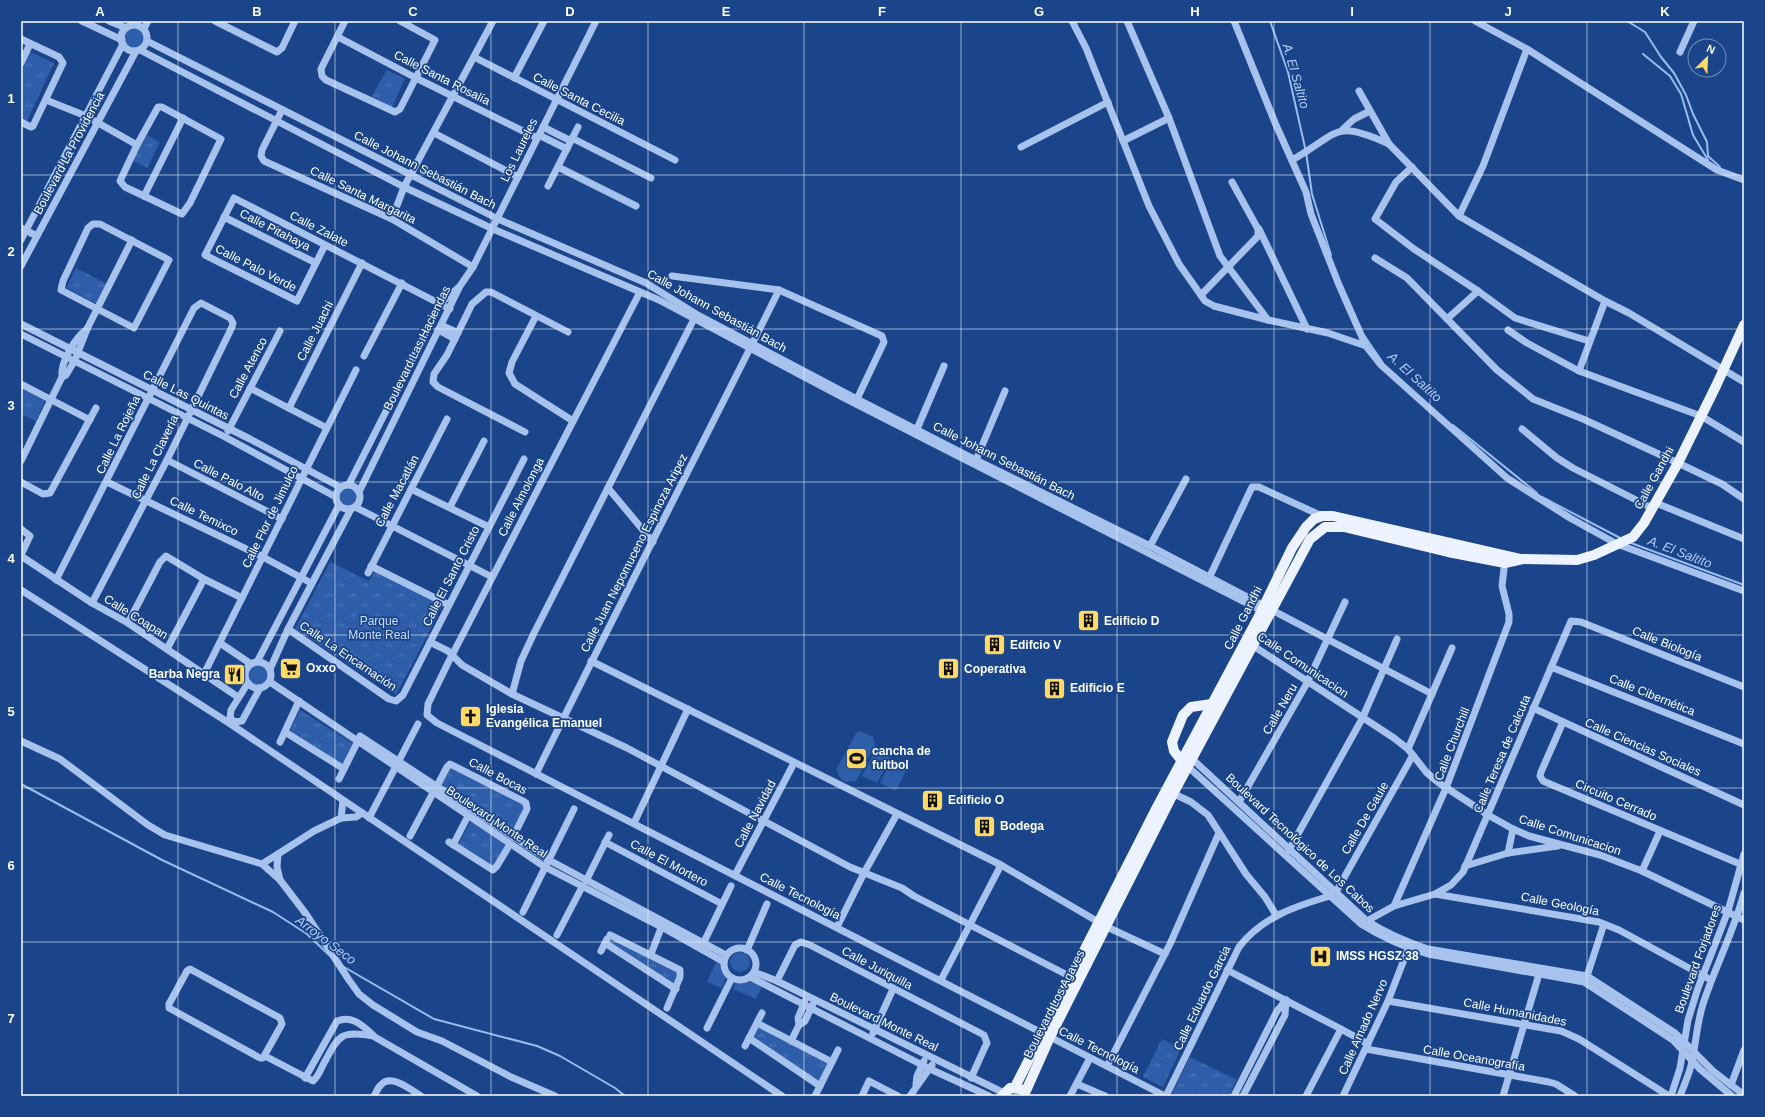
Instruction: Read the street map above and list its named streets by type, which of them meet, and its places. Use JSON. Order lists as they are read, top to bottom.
{
  "streets": {
    "main road": ["Calle Gandhi", "Boulevard Los Agaves"],
    "street": [
      "Calle Santa Rosalía",
      "Calle Santa Cecilia",
      "Los Laureles",
      "Boulevard La Providencia",
      "Calle Johann Sebastián Bach",
      "Calle Santa Margarita",
      "Calle Zalate",
      "Calle Pitahaya",
      "Calle Palo Verde",
      "Calle Juachi",
      "Boulevard Las Haciendas",
      "Calle Atenco",
      "Calle Las Quintas",
      "Calle La Rojeña",
      "Calle La Clavería",
      "Calle Palo Alto",
      "Calle Macatlán",
      "Calle Almolonga",
      "Calle Temixco",
      "Calle Flor de Jimulco",
      "Calle Juan Nepomuceno Espinoza Aripez",
      "Calle El Santo Cristo",
      "Calle Coapan",
      "Calle Biología",
      "Calle La Encarnación",
      "Calle Comunicacion",
      "Calle Cibernética",
      "Calle Neru",
      "Calle Churchill",
      "Calle Ciencias Sociales",
      "Calle Teresa de Calcuta",
      "Calle Bocas",
      "Circuito Cerrado",
      "Calle Navidad",
      "Calle De Gaule",
      "Boulevard Monte Real",
      "Boulevard Tecnológico de Los Cabos",
      "Calle El Mortero",
      "Calle Tecnología",
      "Calle Geología",
      "Boulevard Forjadores",
      "Calle Juriquilla",
      "Calle Eduardo Garcia",
      "Calle Humanidades",
      "Calle Amado Nervo",
      "Calle Oceanografía"
    ]
  },
  "crossings": [
    ["Calle Santa Rosalía", "Los Laureles"],
    ["Calle Santa Cecilia", "Los Laureles"],
    ["Los Laureles", "Calle Johann Sebastián Bach"],
    ["Los Laureles", "Calle Santa Margarita"],
    ["Los Laureles", "Boulevard Las Haciendas"],
    ["Boulevard La Providencia", "Calle Johann Sebastián Bach"],
    ["Calle Johann Sebastián Bach", "Calle Santa Margarita"],
    ["Calle Johann Sebastián Bach", "Calle Gandhi"],
    ["Calle Johann Sebastián Bach", "Calle Almolonga"],
    ["Calle Johann Sebastián Bach", "Calle Juan Nepomuceno Espinoza Aripez"],
    ["Calle Zalate", "Calle Pitahaya"],
    ["Calle Zalate", "Calle Palo Verde"],
    ["Calle Zalate", "Calle Juachi"],
    ["Calle Zalate", "Boulevard Las Haciendas"],
    ["Calle Pitahaya", "Calle Palo Verde"],
    ["Boulevard Las Haciendas", "Calle Las Quintas"],
    ["Calle Atenco", "Calle Las Quintas"],
    ["Calle Las Quintas", "Calle La Rojeña"],
    ["Calle Las Quintas", "Calle La Clavería"],
    ["Calle Las Quintas", "Calle Flor de Jimulco"],
    ["Calle La Rojeña", "Calle La Clavería"],
    ["Calle La Rojeña", "Calle Temixco"],
    ["Calle La Rojeña", "Calle Coapan"],
    ["Calle La Clavería", "Calle Palo Alto"],
    ["Calle La Clavería", "Calle Temixco"],
    ["Calle La Clavería", "Calle Coapan"],
    ["Calle Gandhi", "Calle Comunicacion"],
    ["Calle Gandhi", "Calle Churchill"],
    ["Calle Gandhi", "Boulevard Tecnológico de Los Cabos"],
    ["Calle Gandhi", "Boulevard Los Agaves"],
    ["Calle Palo Alto", "Calle Flor de Jimulco"],
    ["Calle Almolonga", "Calle Tecnología"],
    ["Calle Temixco", "Calle Flor de Jimulco"],
    ["Calle Flor de Jimulco", "Calle Coapan"],
    ["Calle Juan Nepomuceno Espinoza Aripez", "Calle Tecnología"],
    ["Calle El Santo Cristo", "Calle La Encarnación"],
    ["Calle Biología", "Calle Teresa de Calcuta"],
    ["Calle Comunicacion", "Calle Neru"],
    ["Calle Comunicacion", "Calle Churchill"],
    ["Calle Comunicacion", "Calle Teresa de Calcuta"],
    ["Calle Comunicacion", "Calle De Gaule"],
    ["Calle Comunicacion", "Boulevard Forjadores"],
    ["Calle Cibernética", "Calle Teresa de Calcuta"],
    ["Calle Neru", "Boulevard Tecnológico de Los Cabos"],
    ["Calle Churchill", "Calle Geología"],
    ["Calle Ciencias Sociales", "Calle Teresa de Calcuta"],
    ["Calle Ciencias Sociales", "Circuito Cerrado"],
    ["Calle Teresa de Calcuta", "Calle Geología"],
    ["Calle Bocas", "Boulevard Monte Real"],
    ["Circuito Cerrado", "Boulevard Forjadores"],
    ["Calle Navidad", "Calle Tecnología"],
    ["Calle De Gaule", "Boulevard Tecnológico de Los Cabos"],
    ["Calle De Gaule", "Calle Eduardo Garcia"],
    ["Boulevard Monte Real", "Calle Juriquilla"],
    ["Boulevard Tecnológico de Los Cabos", "Boulevard Forjadores"],
    ["Boulevard Tecnológico de Los Cabos", "Calle Eduardo Garcia"],
    ["Boulevard Tecnológico de Los Cabos", "Calle Amado Nervo"],
    ["Calle Tecnología", "Calle Eduardo Garcia"],
    ["Calle Tecnología", "Boulevard Los Agaves"],
    ["Calle Geología", "Boulevard Forjadores"],
    ["Boulevard Forjadores", "Calle Humanidades"],
    ["Calle Eduardo Garcia", "Calle Oceanografía"],
    ["Calle Humanidades", "Calle Amado Nervo"],
    ["Calle Amado Nervo", "Calle Oceanografía"]
  ],
  "water": ["A. El Saltito", "Arroyo Seco"],
  "parks": ["Parque Monte Real"],
  "places": {
    "building": [
      "Edificio D",
      "Edifcio V",
      "Coperativa",
      "Edificio E",
      "Edificio O",
      "Bodega"
    ],
    "supermarket": ["Oxxo"],
    "restaurant": ["Barba Negra"],
    "church": ["Iglesia Evangélica Emanuel"],
    "sports": ["cancha de fultbol"],
    "hospital": ["IMSS HGSZ 38"]
  },
  "north": "top right",
  "grid": {
    "columns": [
      "A",
      "B",
      "C",
      "D",
      "E",
      "F",
      "G",
      "H",
      "I",
      "J",
      "K"
    ],
    "rows": [
      "1",
      "2",
      "3",
      "4",
      "5",
      "6",
      "7"
    ]
  }
}
